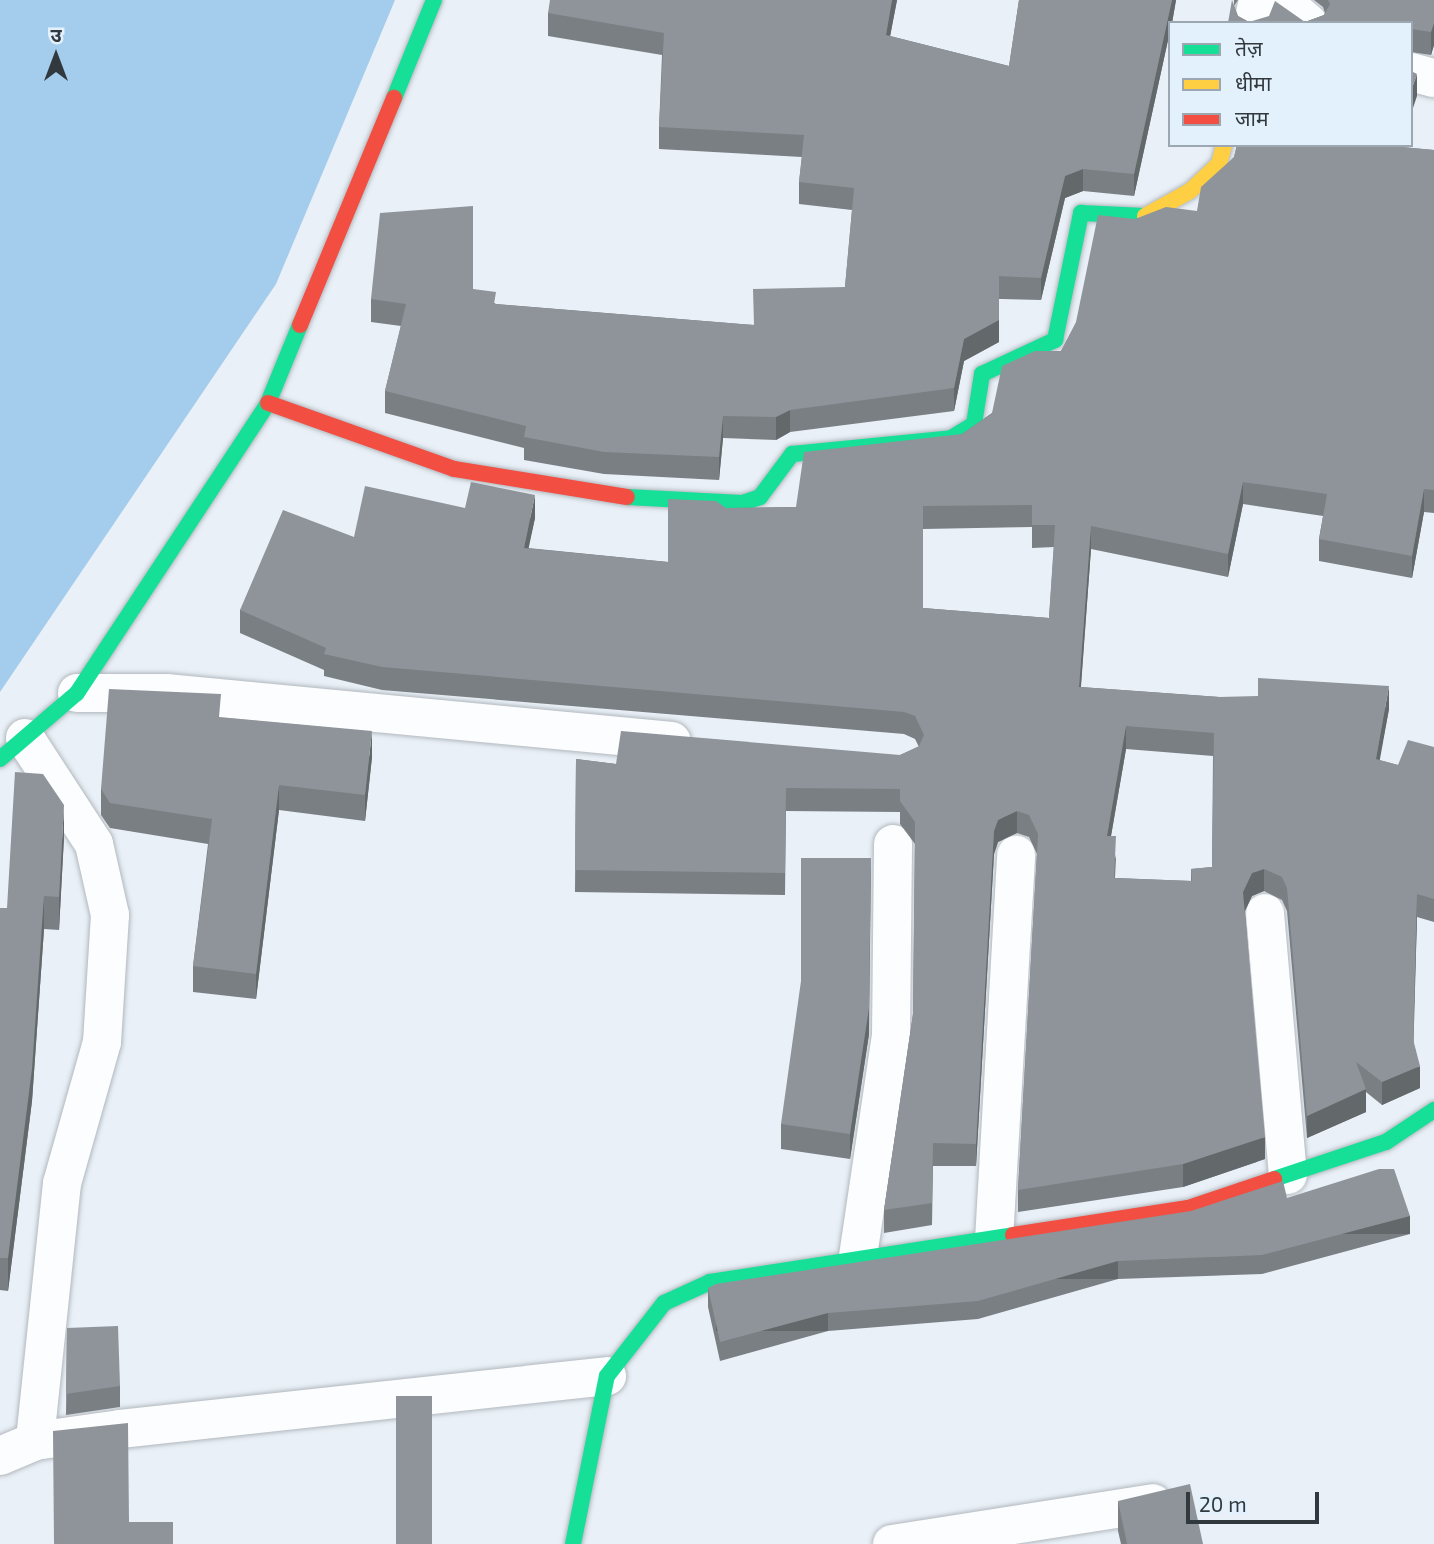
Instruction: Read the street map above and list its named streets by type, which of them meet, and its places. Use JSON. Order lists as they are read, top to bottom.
{
  "legend": ["तेज़", "धीमा", "जाम"],
  "scale_bar": "20 m",
  "north": "top"
}
